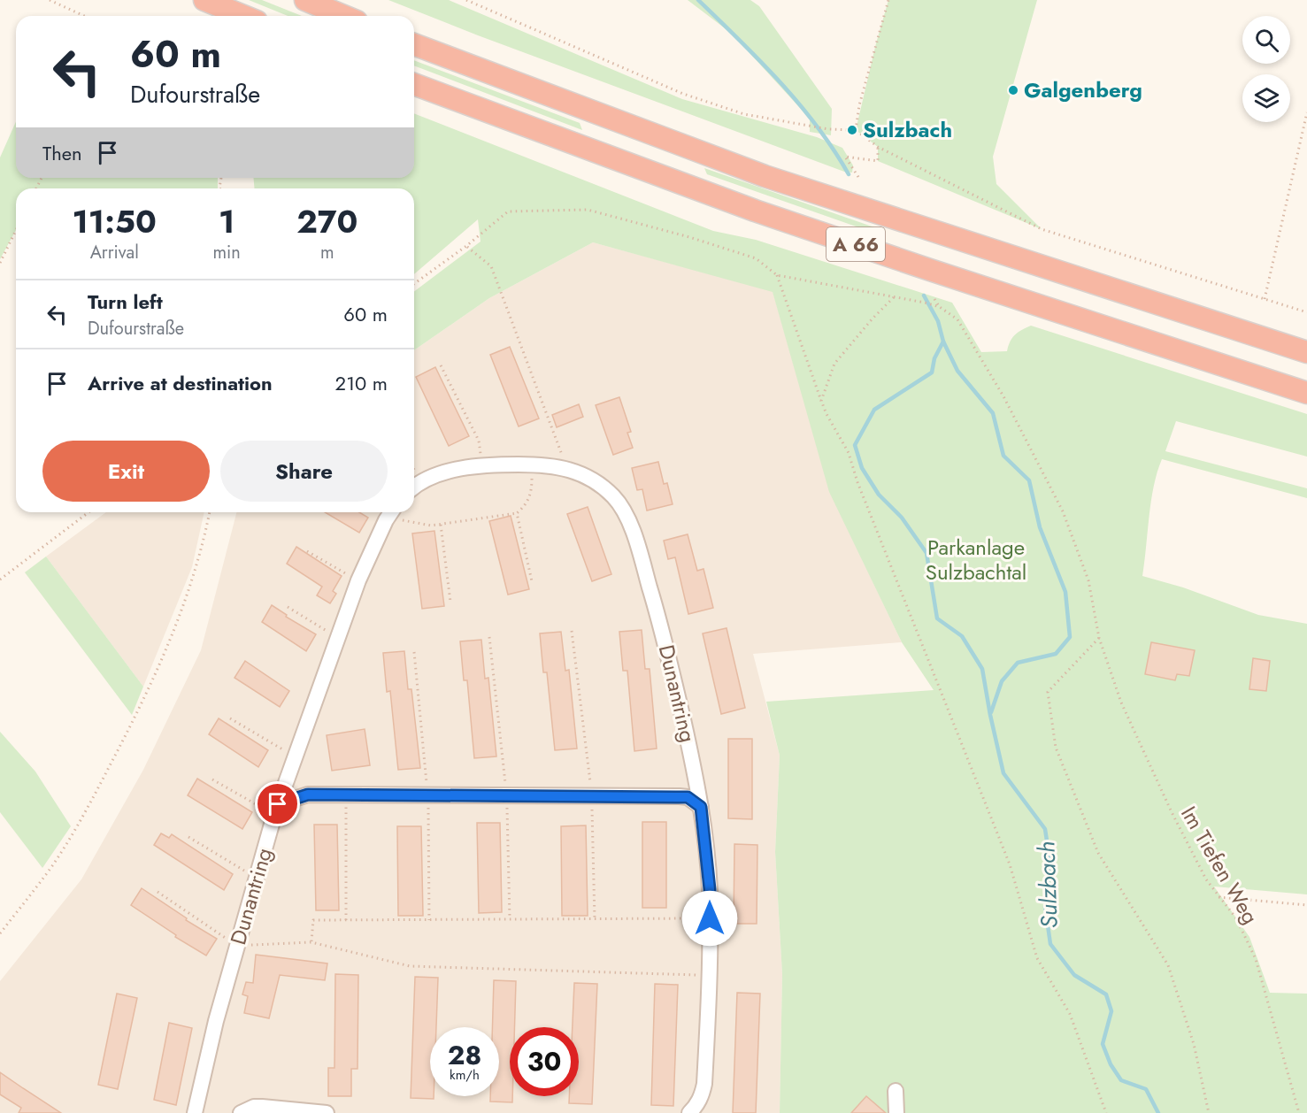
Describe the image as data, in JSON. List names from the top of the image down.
{
  "streets": {
    "highway": ["A 66"],
    "street": ["Dunantring"],
    "path": ["Im Tiefen Weg"]
  },
  "water": ["Sulzbach"],
  "parks": ["Parkanlage Sulzbachtal"],
  "places": ["Galgenberg", "Sulzbach"],
  "page": {
    "turn": ["60 m", "Dufourstraße"],
    "then": "Then",
    "eta": [
      "11:50",
      "Arrival",
      "1",
      "min",
      "270",
      "m"
    ],
    "list": [
      {
        "name": "Turn left",
        "note": "Dufourstraße",
        "value": "60 m"
      },
      {
        "name": "Arrive at destination",
        "value": "210 m"
      }
    ],
    "buttons": ["Exit", "Share"],
    "speed": "28 km/h",
    "limit": "30"
  }
}
